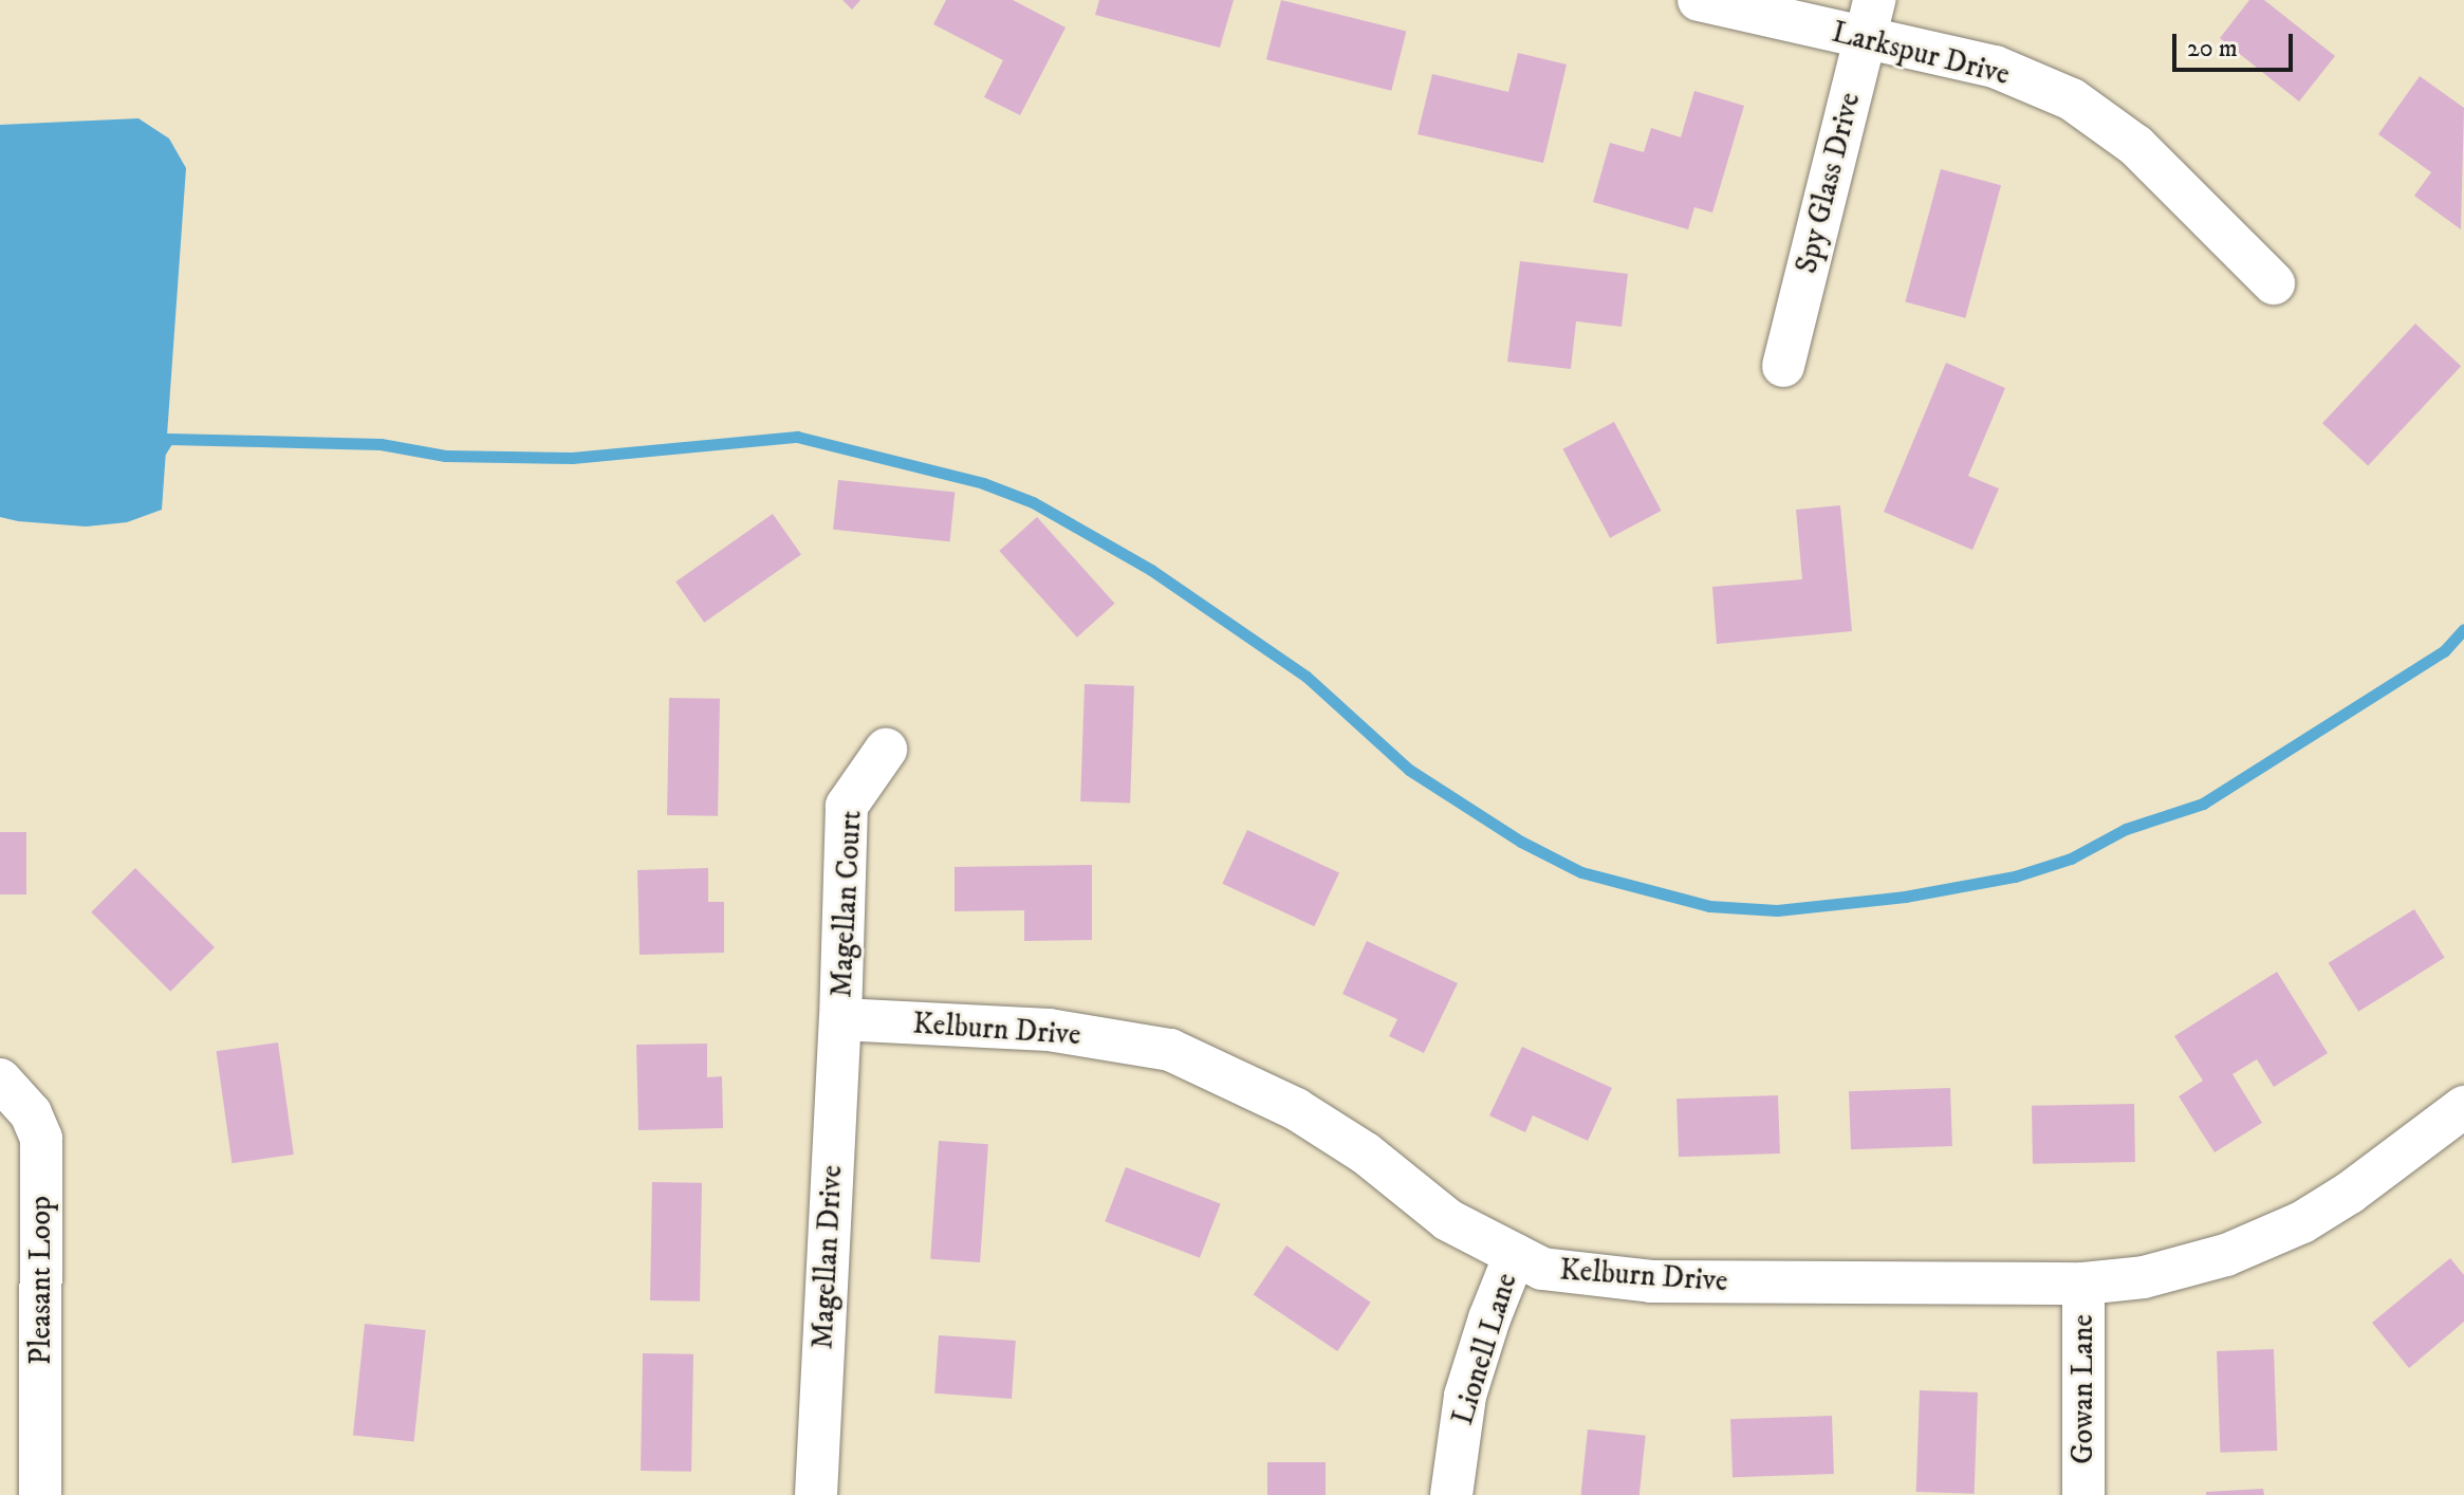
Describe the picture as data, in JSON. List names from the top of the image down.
{
  "streets": {
    "street": [
      "Larkspur Drive",
      "Spy Glass Drive",
      "Magellan Court",
      "Kelburn Drive",
      "Magellan Drive",
      "Pleasant Loop",
      "Lionell Lane",
      "Gowan Lane"
    ]
  },
  "crossings": [
    ["Larkspur Drive", "Spy Glass Drive"],
    ["Magellan Court", "Kelburn Drive"],
    ["Magellan Court", "Magellan Drive"],
    ["Kelburn Drive", "Magellan Drive"],
    ["Kelburn Drive", "Lionell Lane"],
    ["Kelburn Drive", "Gowan Lane"]
  ],
  "scale_bar": "20 m"
}
